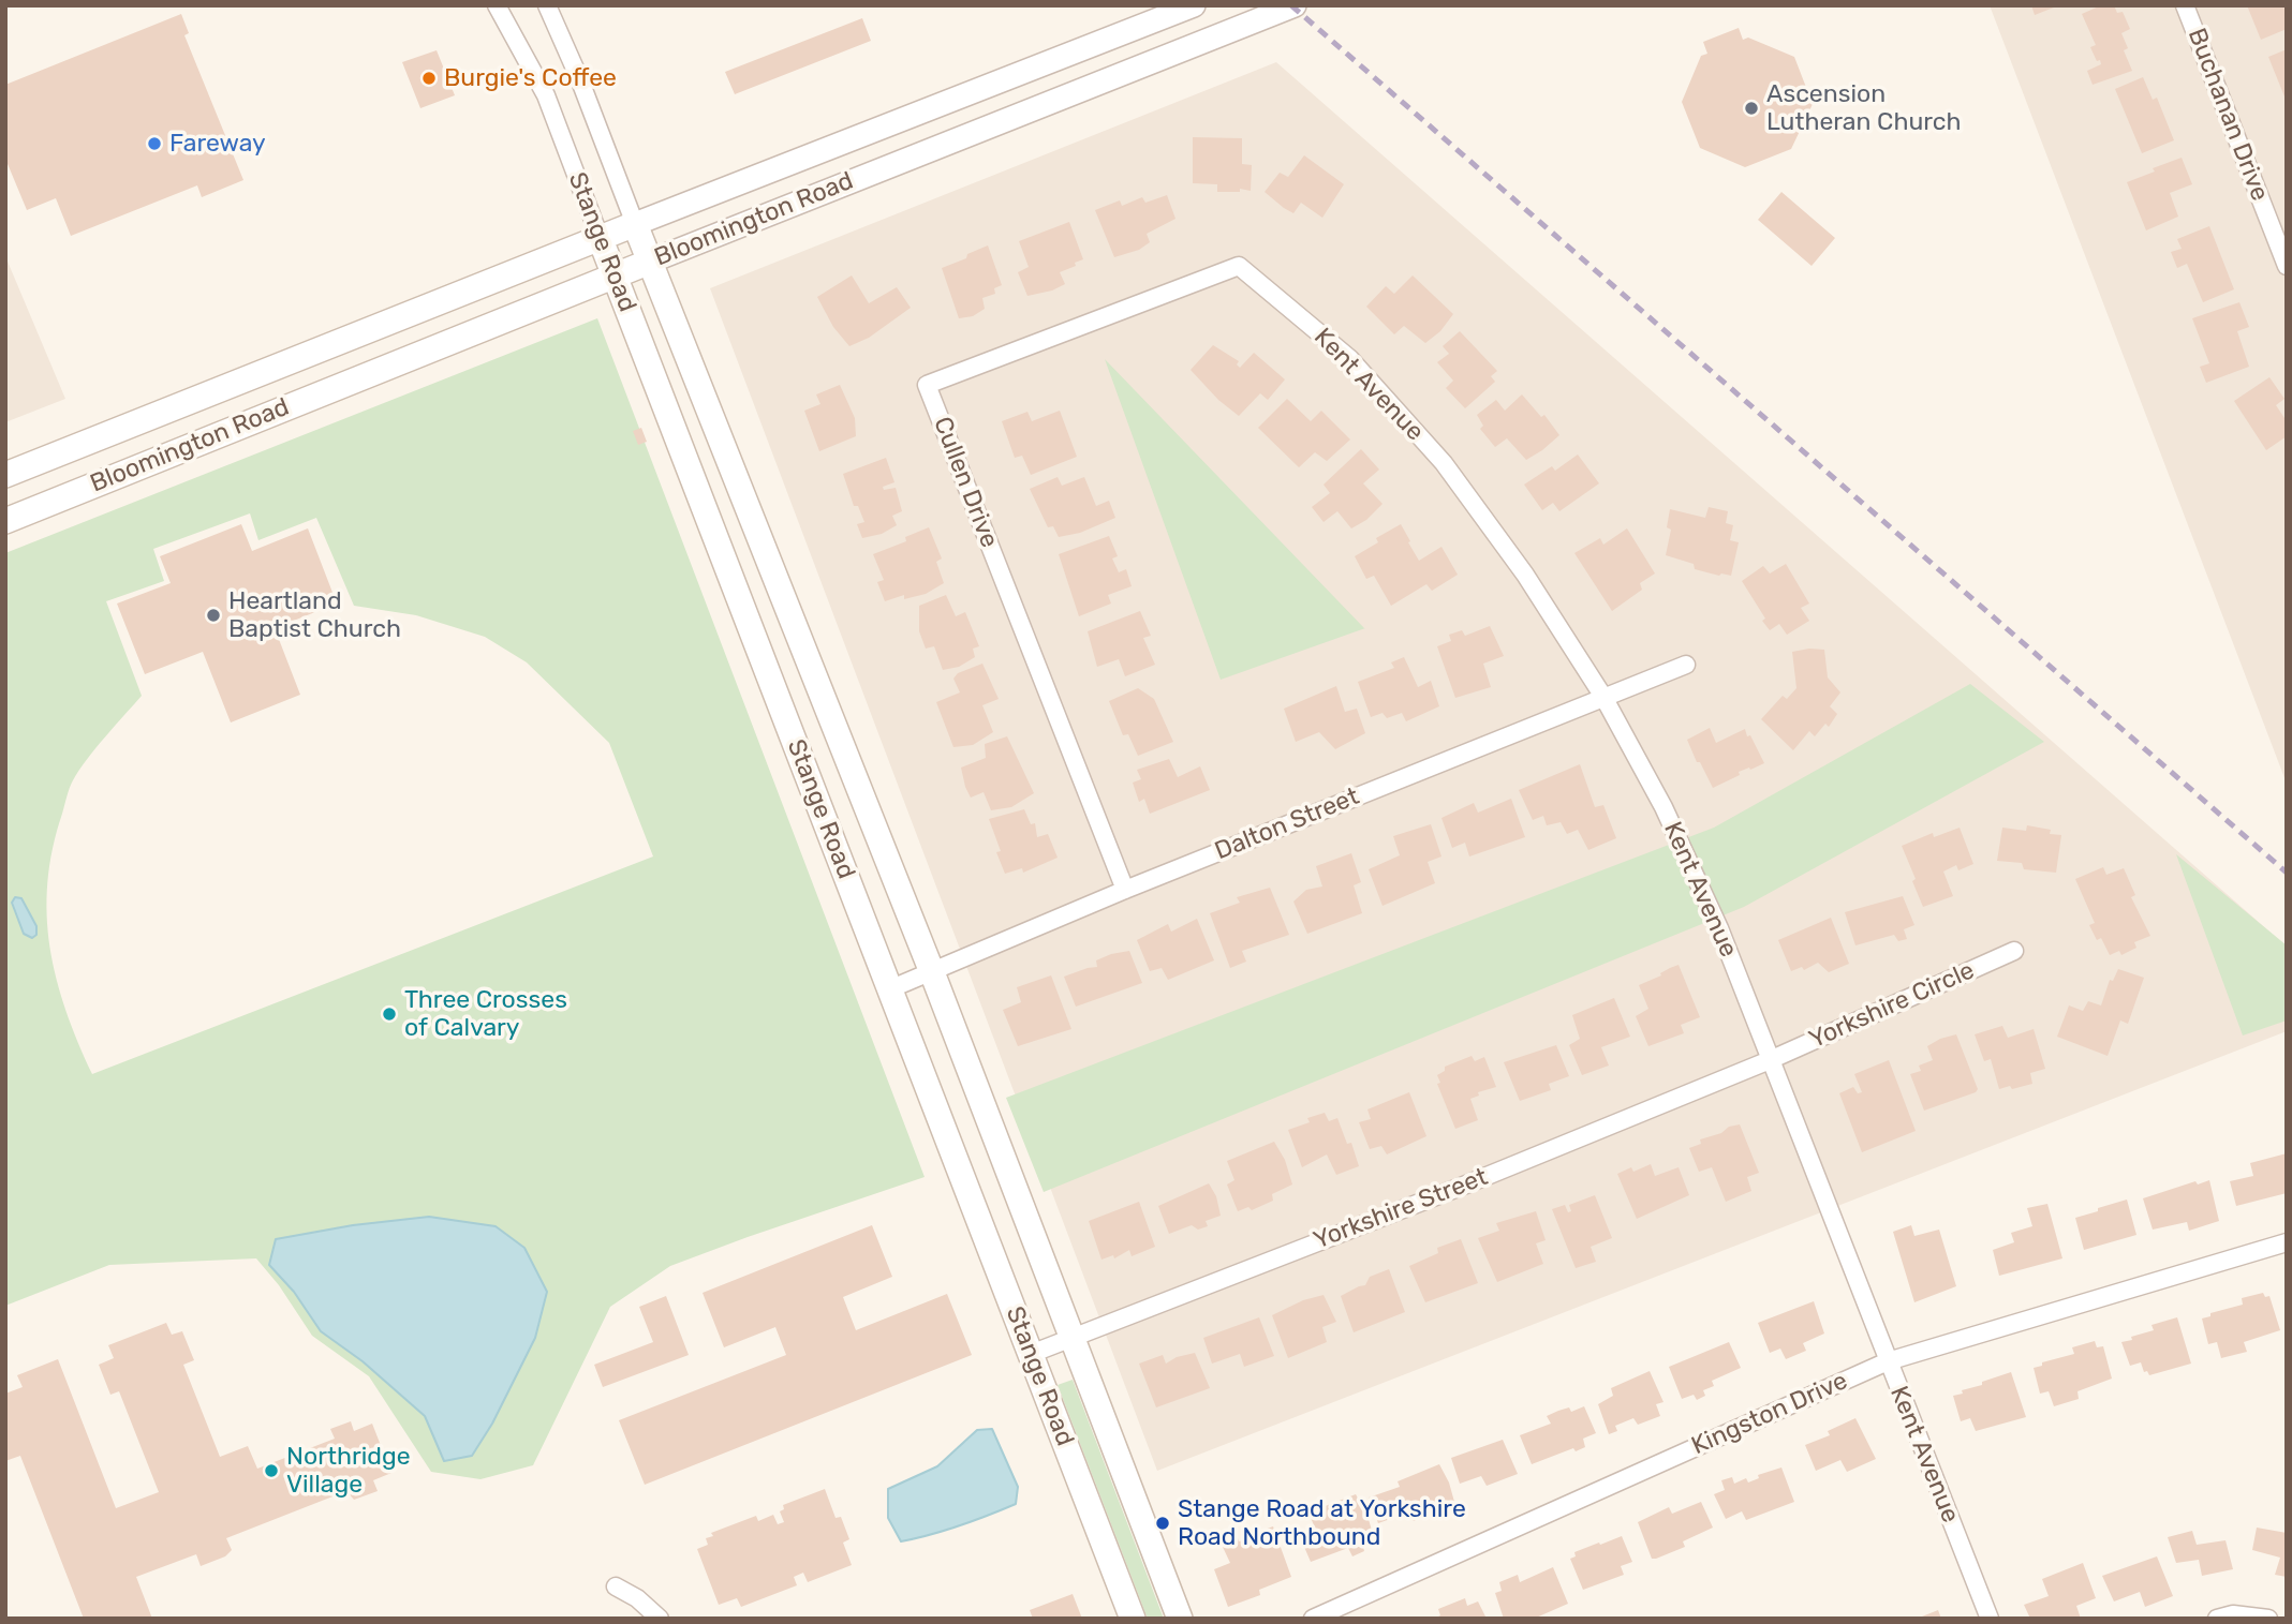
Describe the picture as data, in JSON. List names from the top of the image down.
{
  "streets": {
    "main road": ["Bloomington Road", "Stange Road"],
    "street": [
      "Buchanan Drive",
      "Kent Avenue",
      "Cullen Drive",
      "Dalton Street",
      "Yorkshire Circle",
      "Yorkshire Street",
      "Kingston Drive"
    ]
  },
  "crossings": [
    ["Bloomington Road", "Stange Road"],
    ["Stange Road", "Dalton Street"],
    ["Stange Road", "Yorkshire Street"],
    ["Kent Avenue", "Cullen Drive"],
    ["Kent Avenue", "Dalton Street"],
    ["Kent Avenue", "Yorkshire Circle"],
    ["Kent Avenue", "Yorkshire Street"],
    ["Kent Avenue", "Kingston Drive"],
    ["Cullen Drive", "Dalton Street"],
    ["Yorkshire Circle", "Yorkshire Street"]
  ],
  "places": [
    "Burgie's Coffee",
    "Ascension Lutheran Church",
    "Fareway",
    "Heartland Baptist Church",
    "Three Crosses of Calvary",
    "Northridge Village",
    "Stange Road at Yorkshire Road Northbound"
  ]
}
